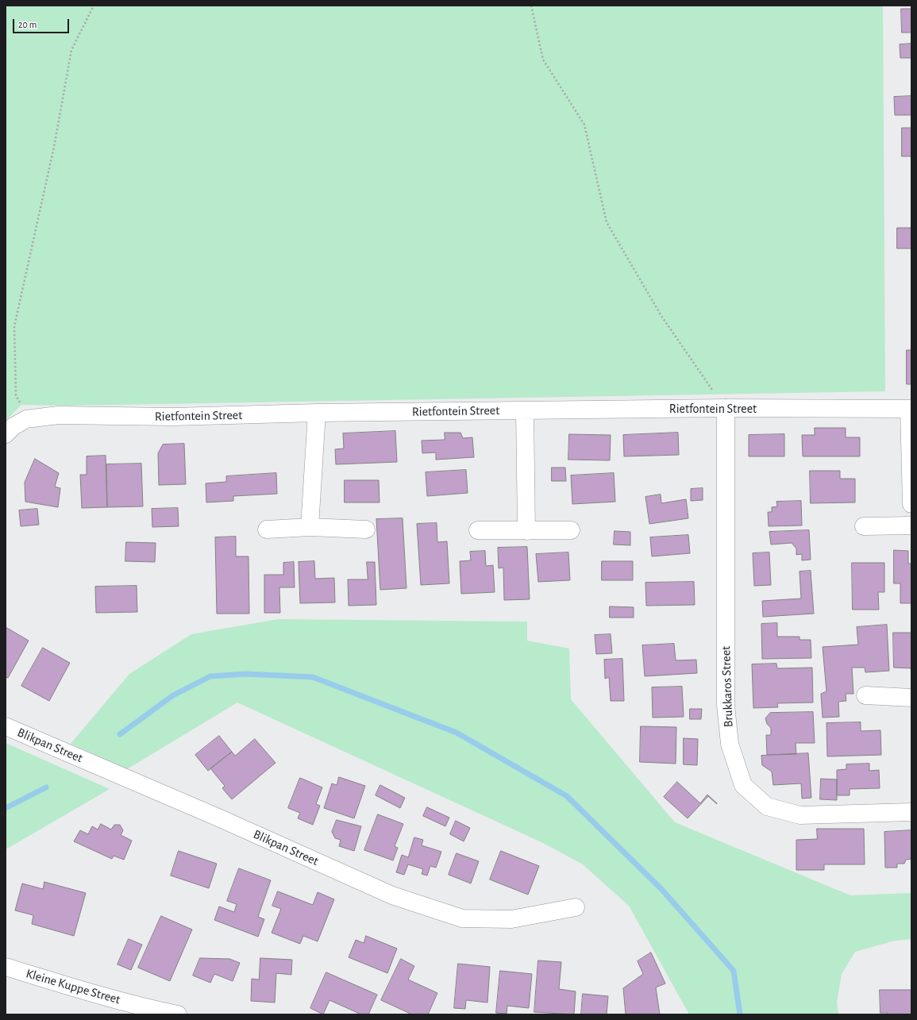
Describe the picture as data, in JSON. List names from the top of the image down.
{
  "streets": {
    "street": [
      "Rietfontein Street",
      "Brukkaros Street",
      "Blikpan Street",
      "Kleine Kuppe Street"
    ]
  },
  "crossings": [
    ["Rietfontein Street", "Brukkaros Street"]
  ],
  "scale_bar": "20 m"
}
